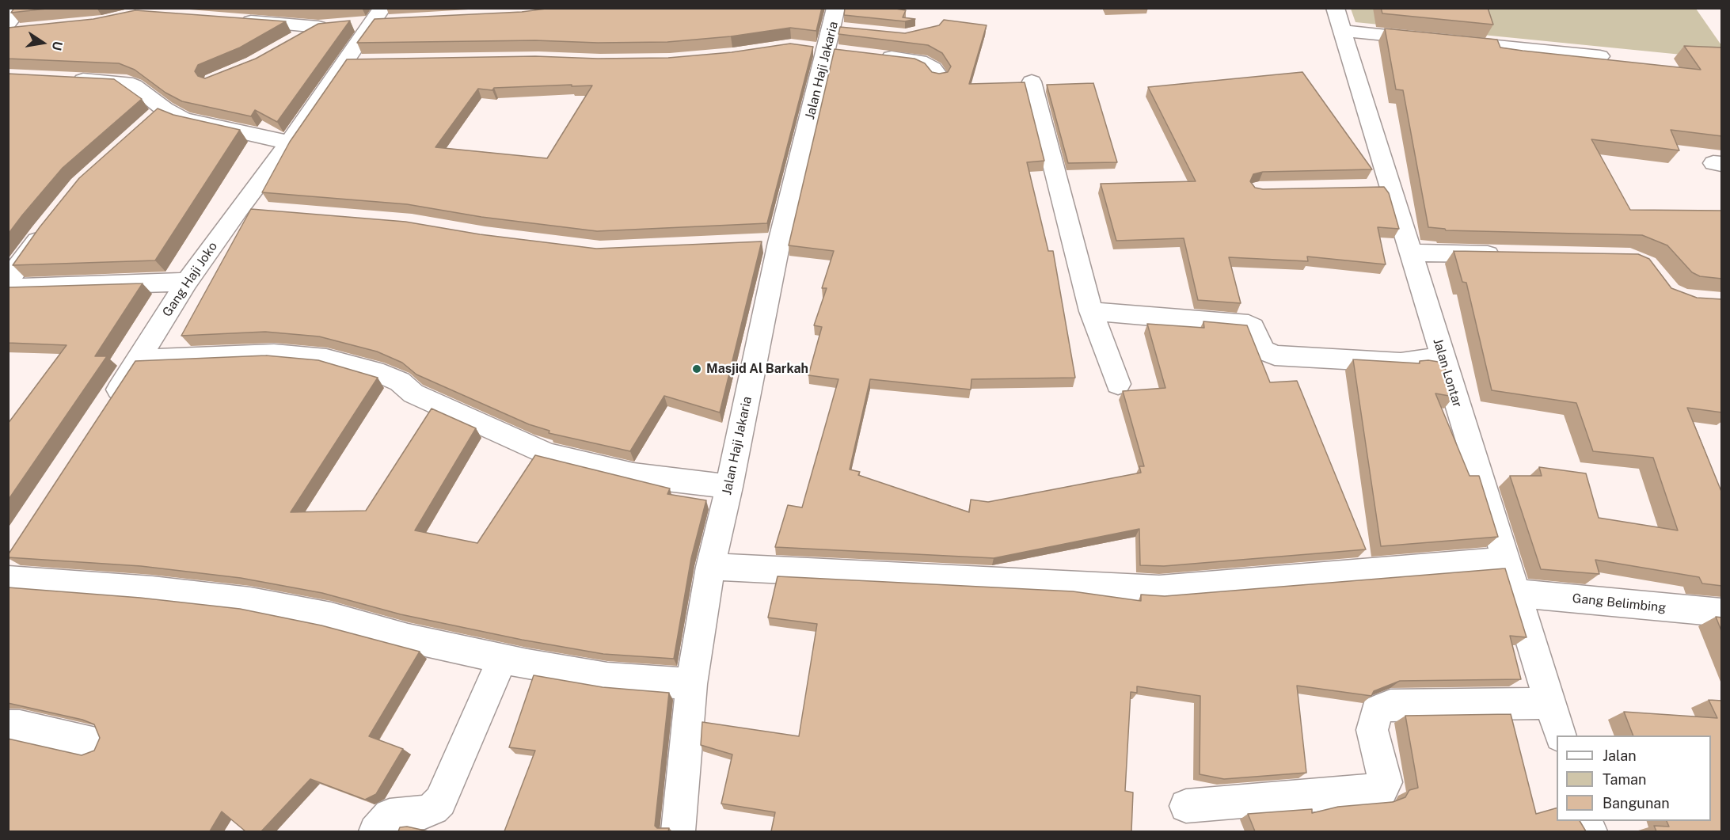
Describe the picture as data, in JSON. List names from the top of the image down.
{
  "streets": {
    "street": [
      "Jalan Haji Jakaria",
      "Gang Haji Joko",
      "Jalan Lontar",
      "Gang Belimbing"
    ]
  },
  "crossings": [
    ["Jalan Lontar", "Gang Belimbing"]
  ],
  "places": ["Masjid Al Barkah"],
  "legend": ["Jalan", "Taman", "Bangunan"],
  "north": "right"
}
